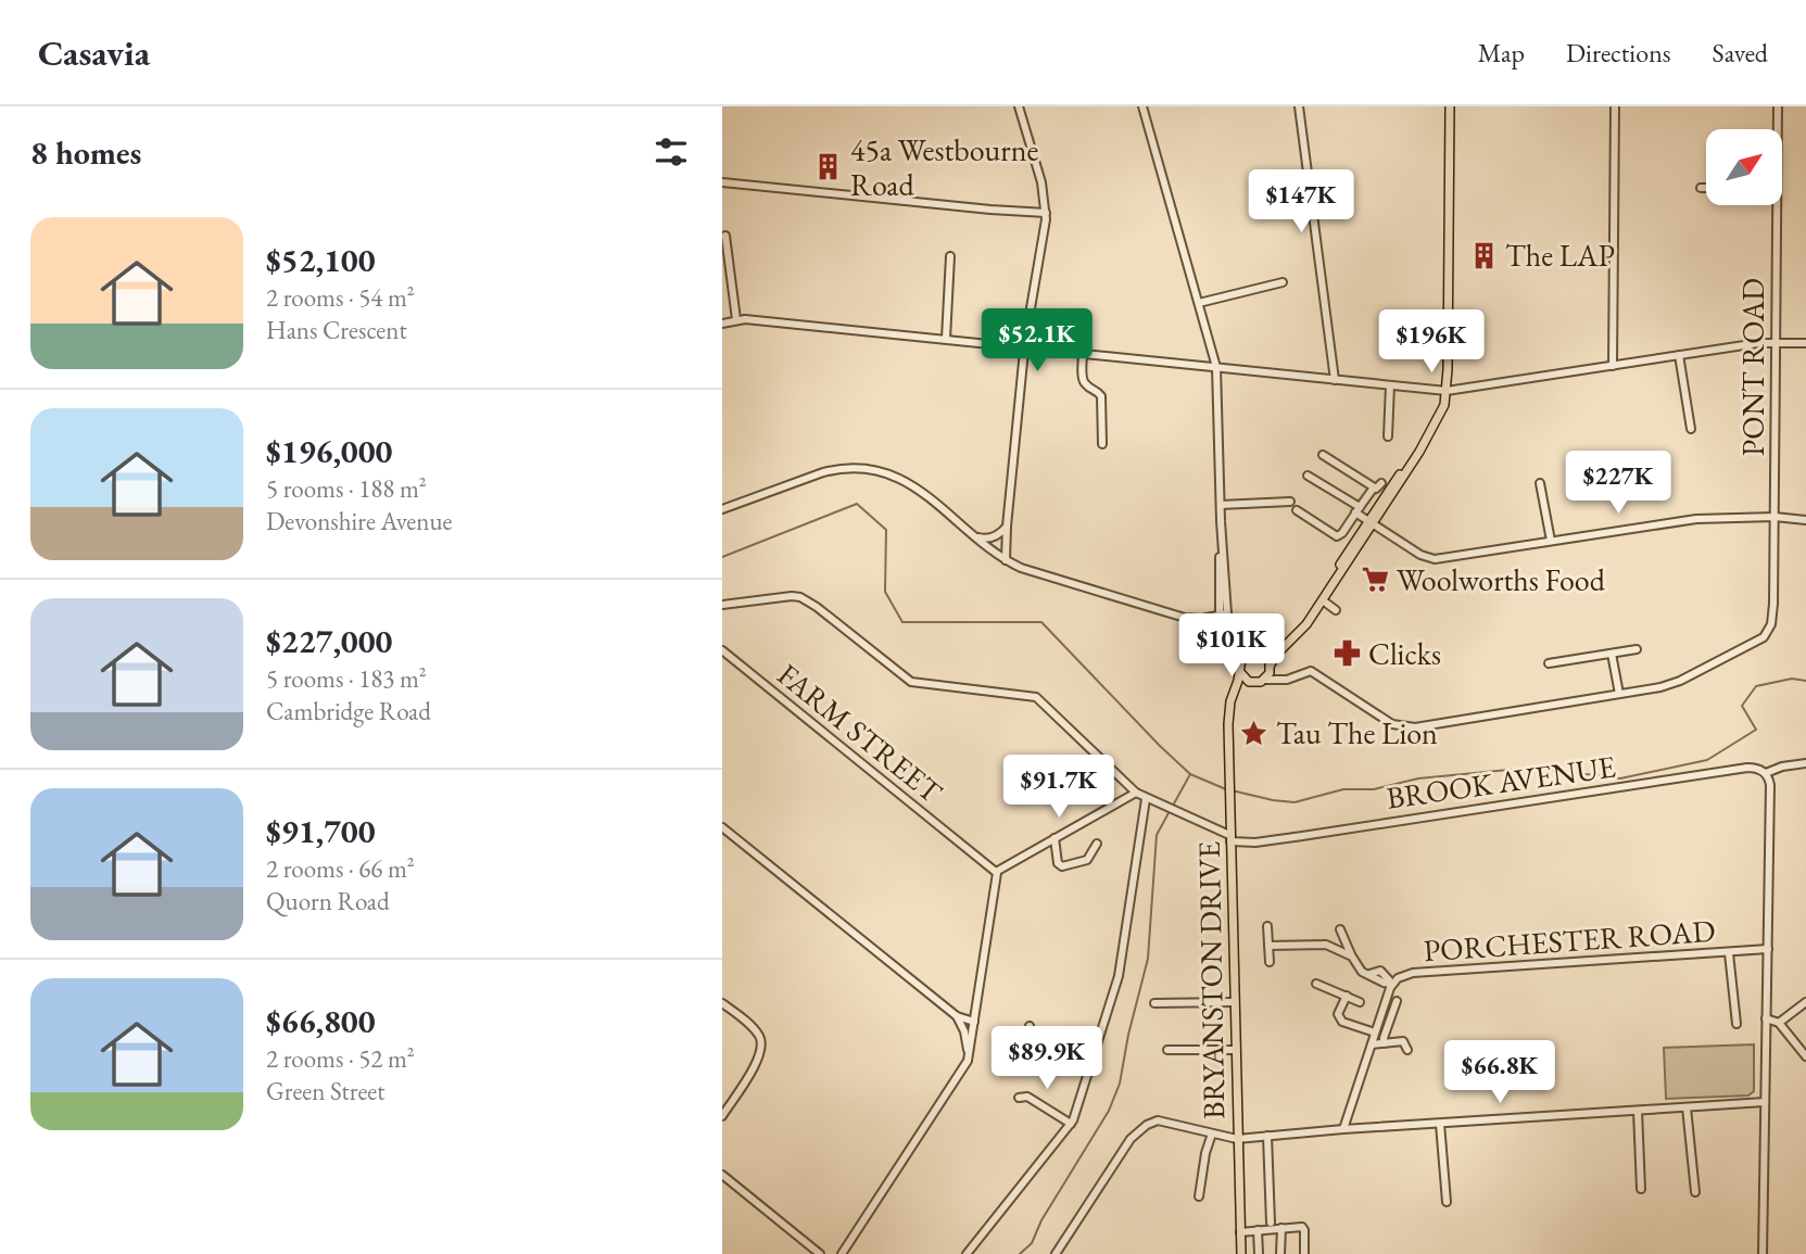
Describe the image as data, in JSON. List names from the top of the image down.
{
  "streets": {
    "main road": ["BRYANSTON DRIVE"],
    "street": [
      "PONT ROAD",
      "FARM STREET",
      "BROOK AVENUE",
      "PORCHESTER ROAD"
    ]
  },
  "crossings": [
    ["BROOK AVENUE", "BRYANSTON DRIVE"]
  ],
  "places": {
    "building": ["45a Westbourne Road", "The LAP"],
    "supermarket": ["Woolworths Food"],
    "pharmacy": ["Clicks"],
    "place": ["Tau The Lion"]
  },
  "north": "top right",
  "page": {
    "header": "Casavia",
    "nav": ["Map", "Directions", "Saved"],
    "heading": "8 homes",
    "price": [
      "$147K",
      "$52.1K",
      "$196K",
      "$227K",
      "$101K",
      "$91.7K",
      "$89.9K",
      "$66.8K"
    ],
    "list": [
      {
        "name": "$52,100",
        "note": "2 rooms · 54 m² · Hans Crescent"
      },
      {
        "name": "$196,000",
        "note": "5 rooms · 188 m² · Devonshire Avenue"
      },
      {
        "name": "$227,000",
        "note": "5 rooms · 183 m² · Cambridge Road"
      },
      {
        "name": "$91,700",
        "note": "2 rooms · 66 m² · Quorn Road"
      },
      {
        "name": "$66,800",
        "note": "2 rooms · 52 m² · Green Street"
      }
    ]
  }
}
